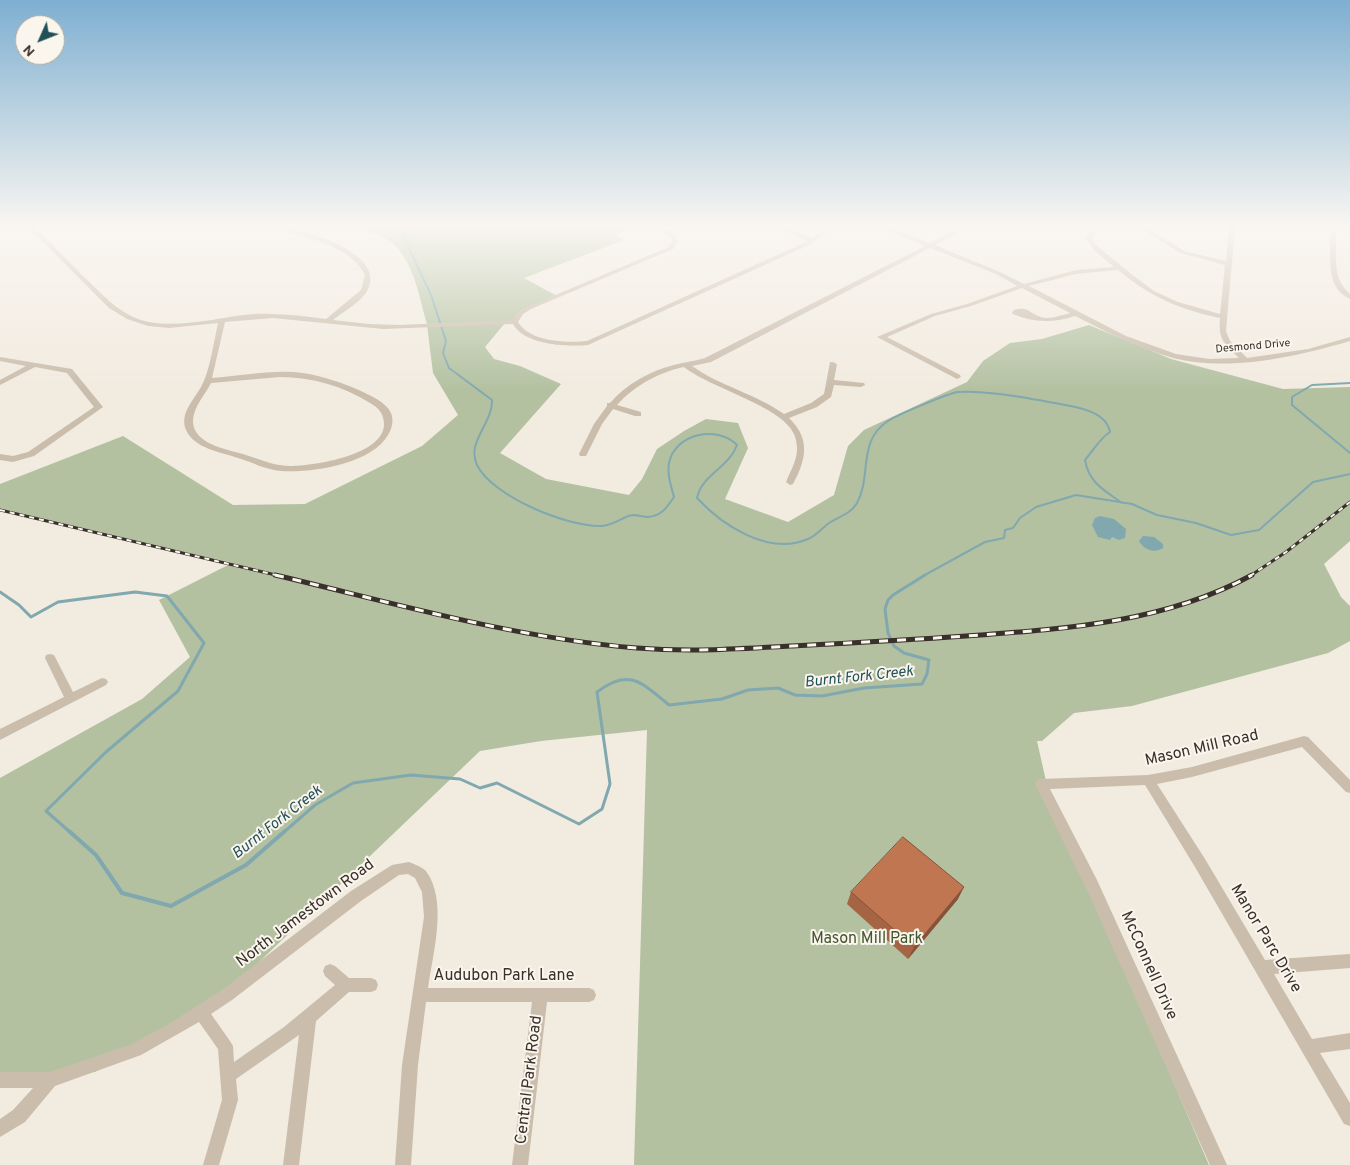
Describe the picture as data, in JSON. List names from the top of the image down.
{
  "streets": {
    "street": [
      "Desmond Drive",
      "Mason Mill Road",
      "North Jamestown Road",
      "Manor Parc Drive",
      "McConnell Drive",
      "Audubon Park Lane",
      "Central Park Road"
    ]
  },
  "crossings": [
    ["Mason Mill Road", "Manor Parc Drive"],
    ["Mason Mill Road", "McConnell Drive"],
    ["North Jamestown Road", "Audubon Park Lane"],
    ["Audubon Park Lane", "Central Park Road"]
  ],
  "water": ["Burnt Fork Creek"],
  "parks": ["Mason Mill Park"],
  "north": "bottom left"
}
